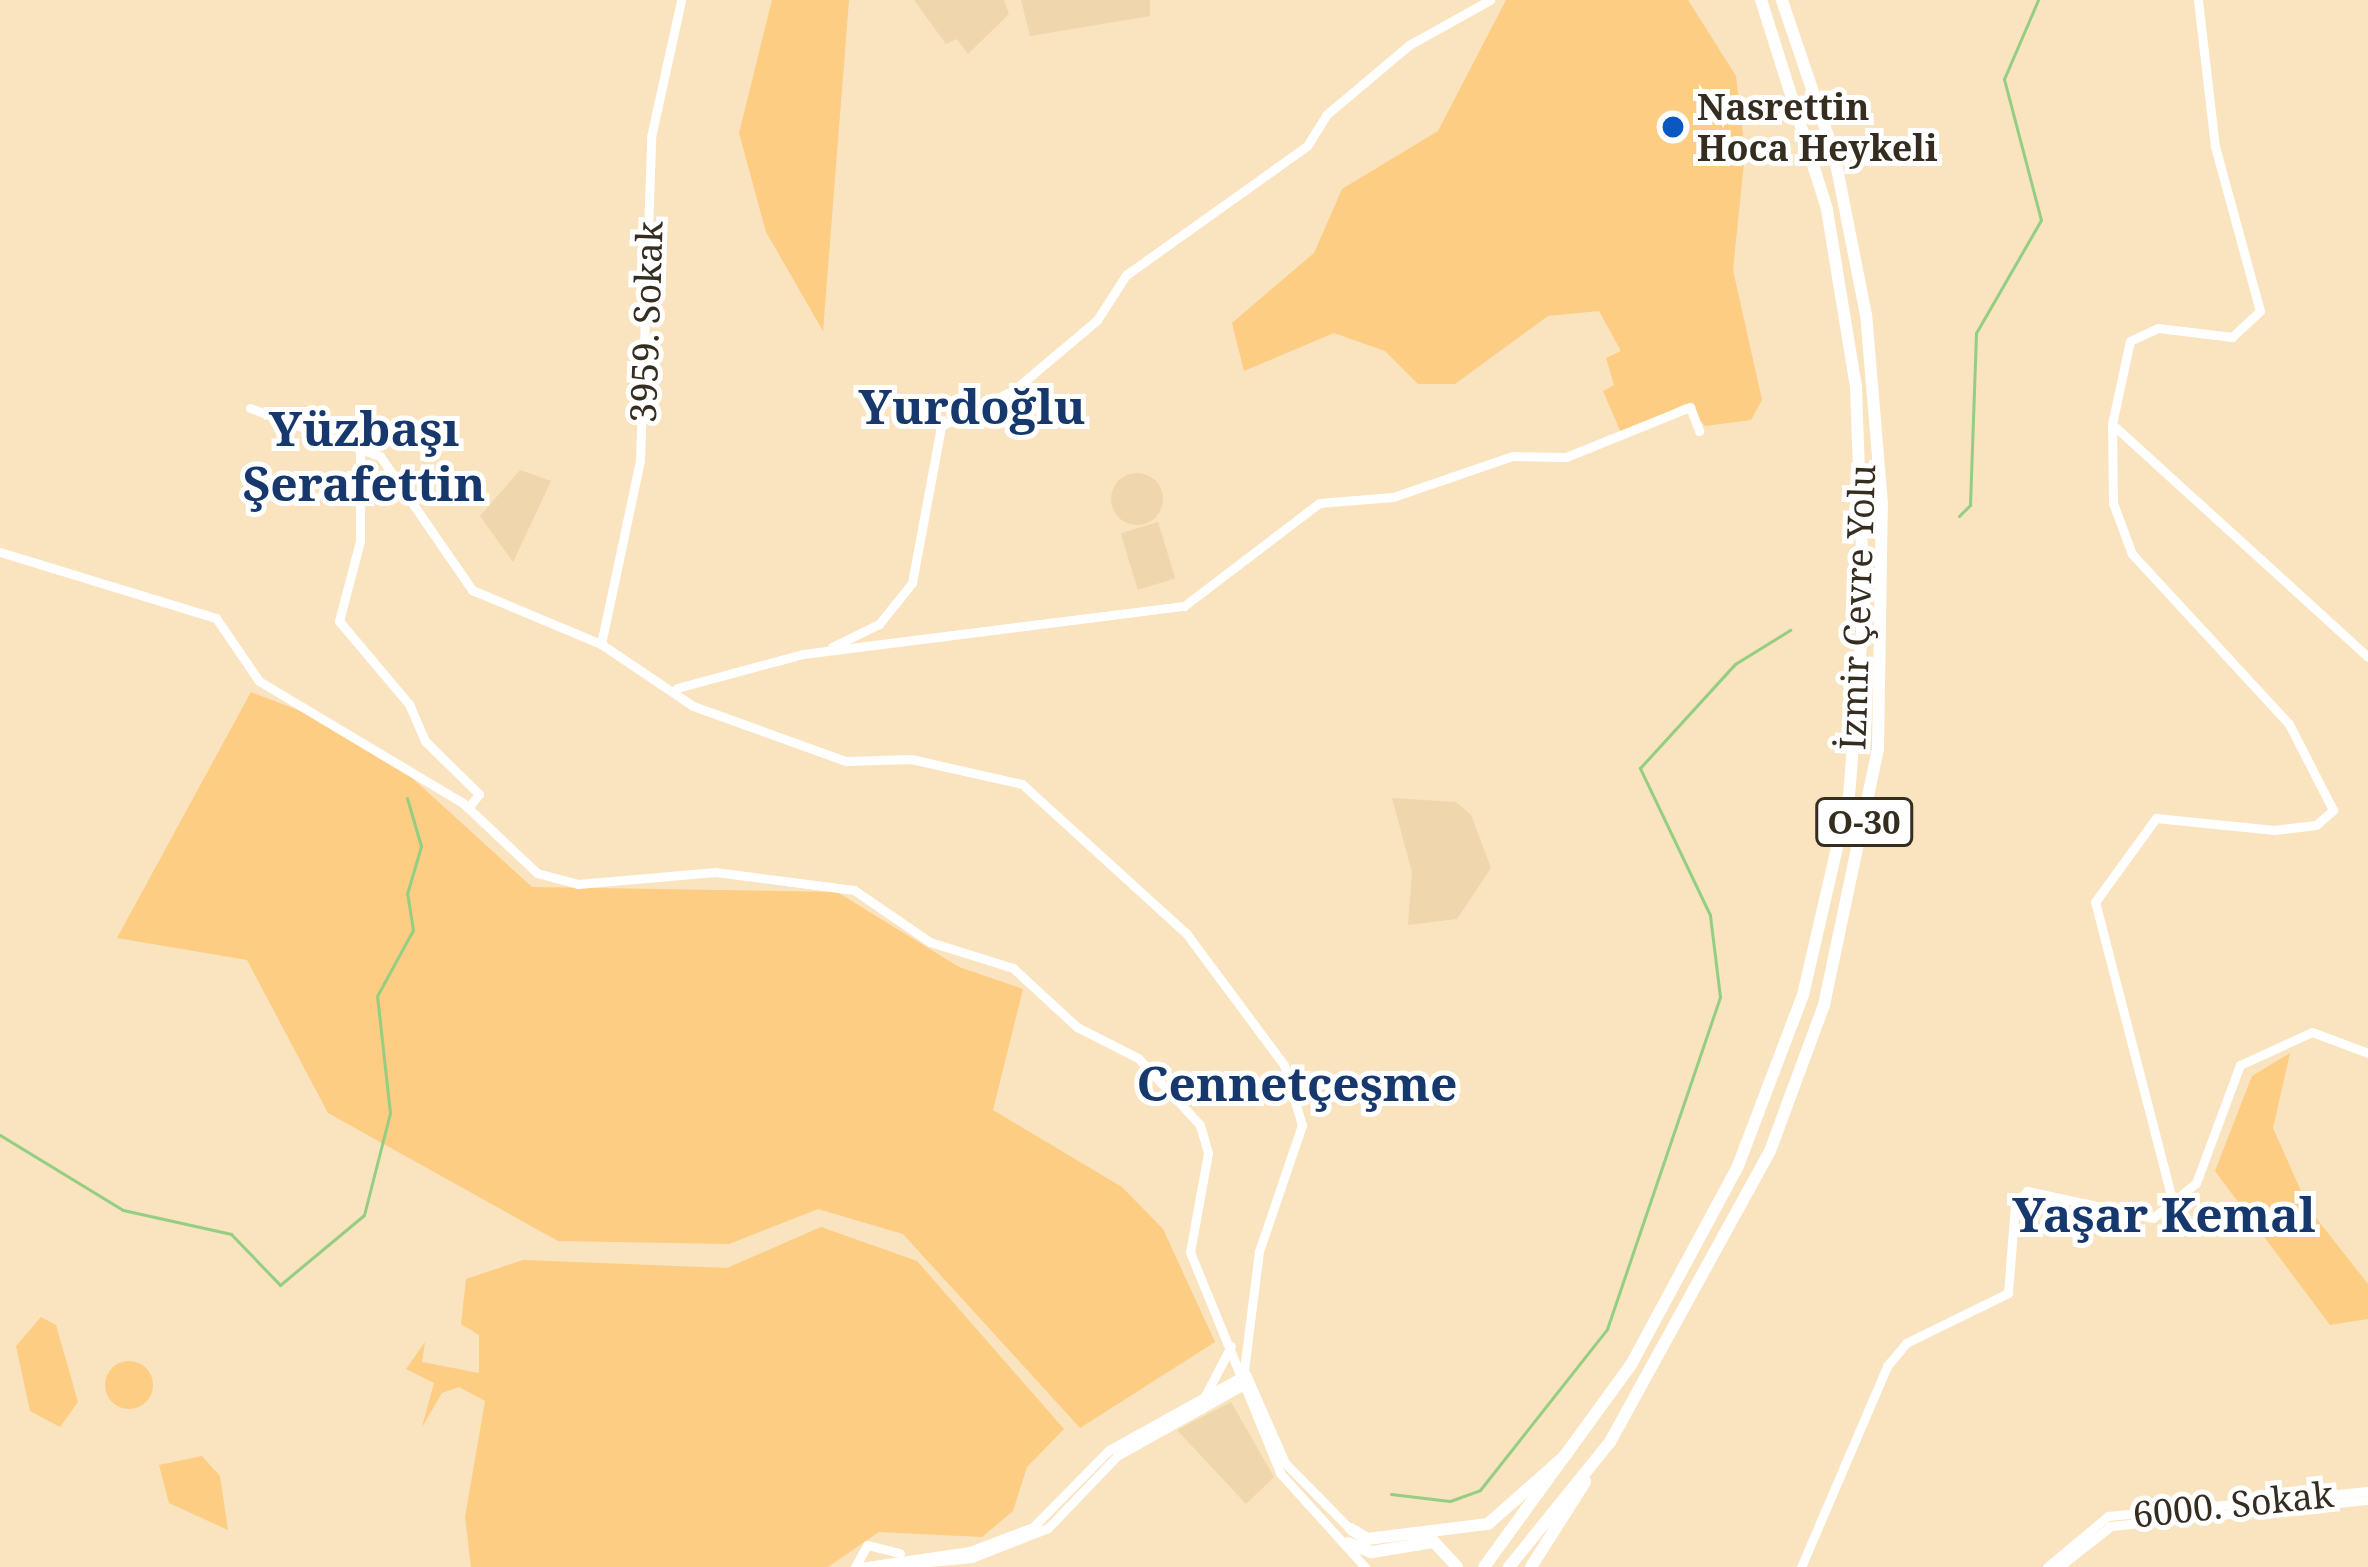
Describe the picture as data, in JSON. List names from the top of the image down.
{
  "streets": {
    "highway": ["İzmir Çevre Yolu", "O-30"],
    "street": ["3959. Sokak", "6000. Sokak"]
  },
  "districts": [
    "Yurdoğlu",
    "Yüzbaşı Şerafettin",
    "Cennetçeşme",
    "Yaşar Kemal"
  ],
  "places": ["Nasrettin Hoca Heykeli"]
}
